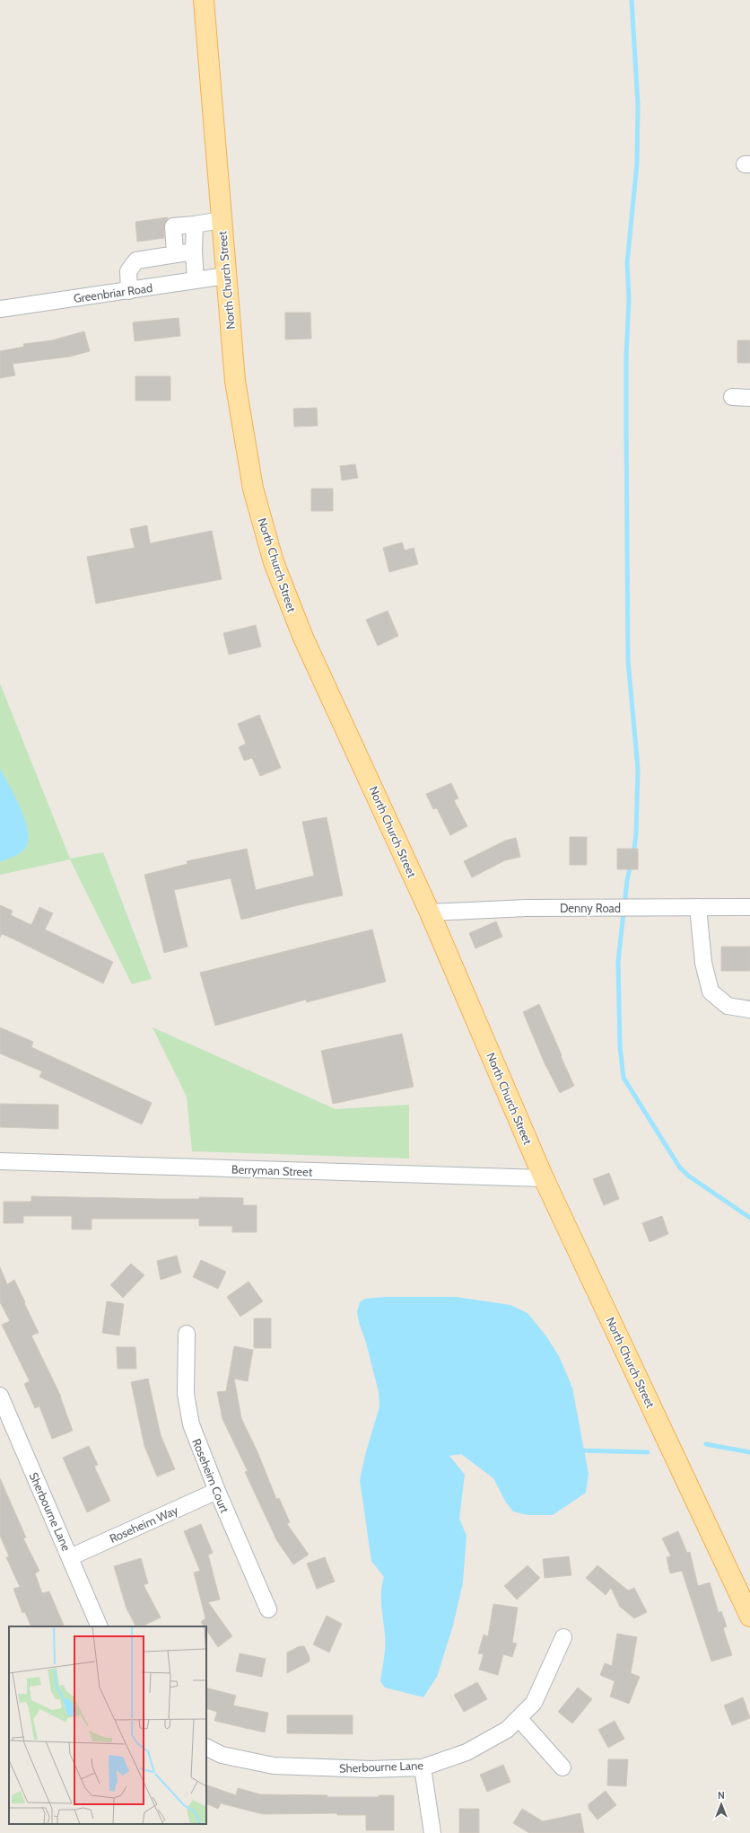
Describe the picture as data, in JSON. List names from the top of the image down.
{
  "streets": {
    "main road": ["North Church Street"],
    "street": [
      "Greenbriar Road",
      "Denny Road",
      "Berryman Street",
      "Roseheim Court",
      "Sherbourne Lane",
      "Roseheim Way"
    ]
  },
  "crossings": [
    ["North Church Street", "Greenbriar Road"],
    ["North Church Street", "Denny Road"],
    ["North Church Street", "Berryman Street"],
    ["Roseheim Court", "Roseheim Way"],
    ["Sherbourne Lane", "Roseheim Way"]
  ],
  "north": "top"
}
